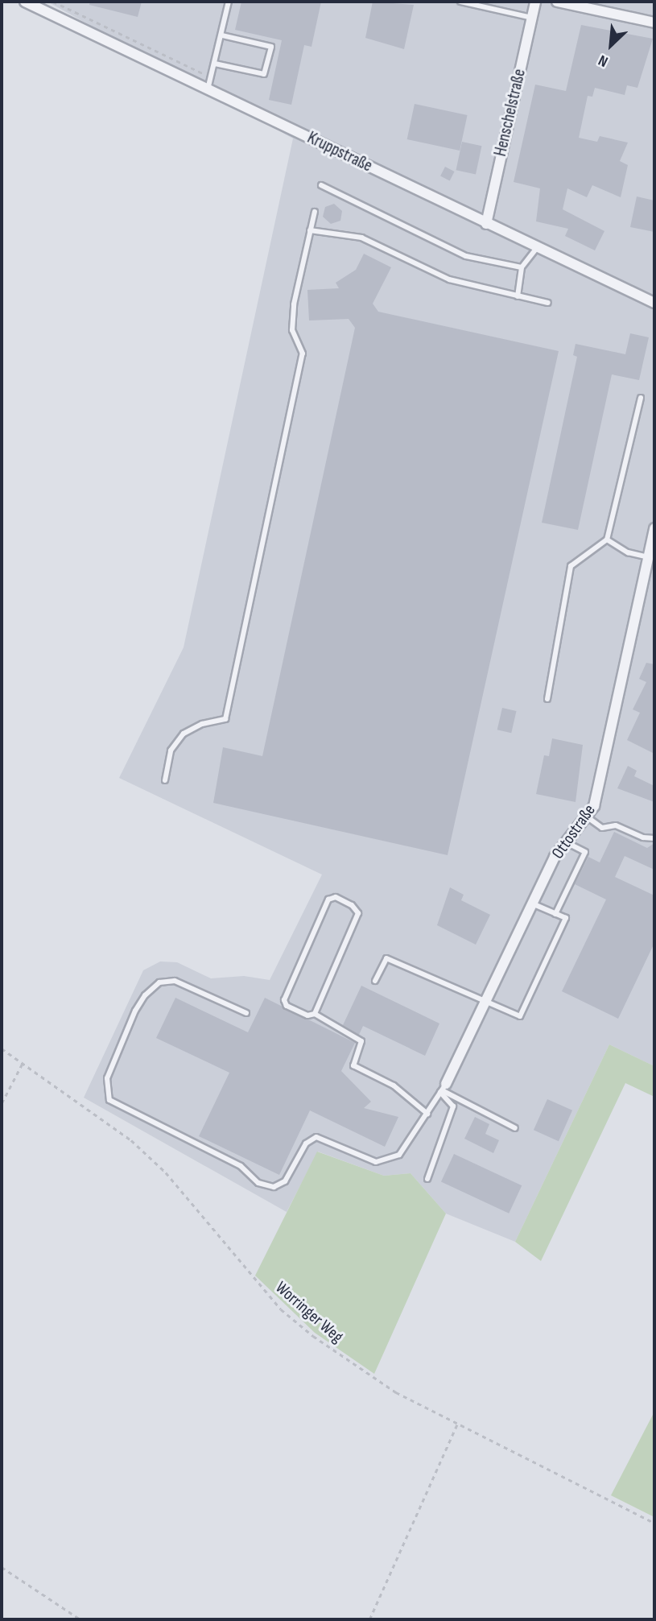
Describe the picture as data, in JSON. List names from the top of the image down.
{
  "streets": {
    "street": ["Henschelstraße", "Kruppstraße", "Ottostraße"],
    "path": ["Worringer Weg"]
  },
  "crossings": [
    ["Henschelstraße", "Kruppstraße"]
  ],
  "north": "bottom left"
}
